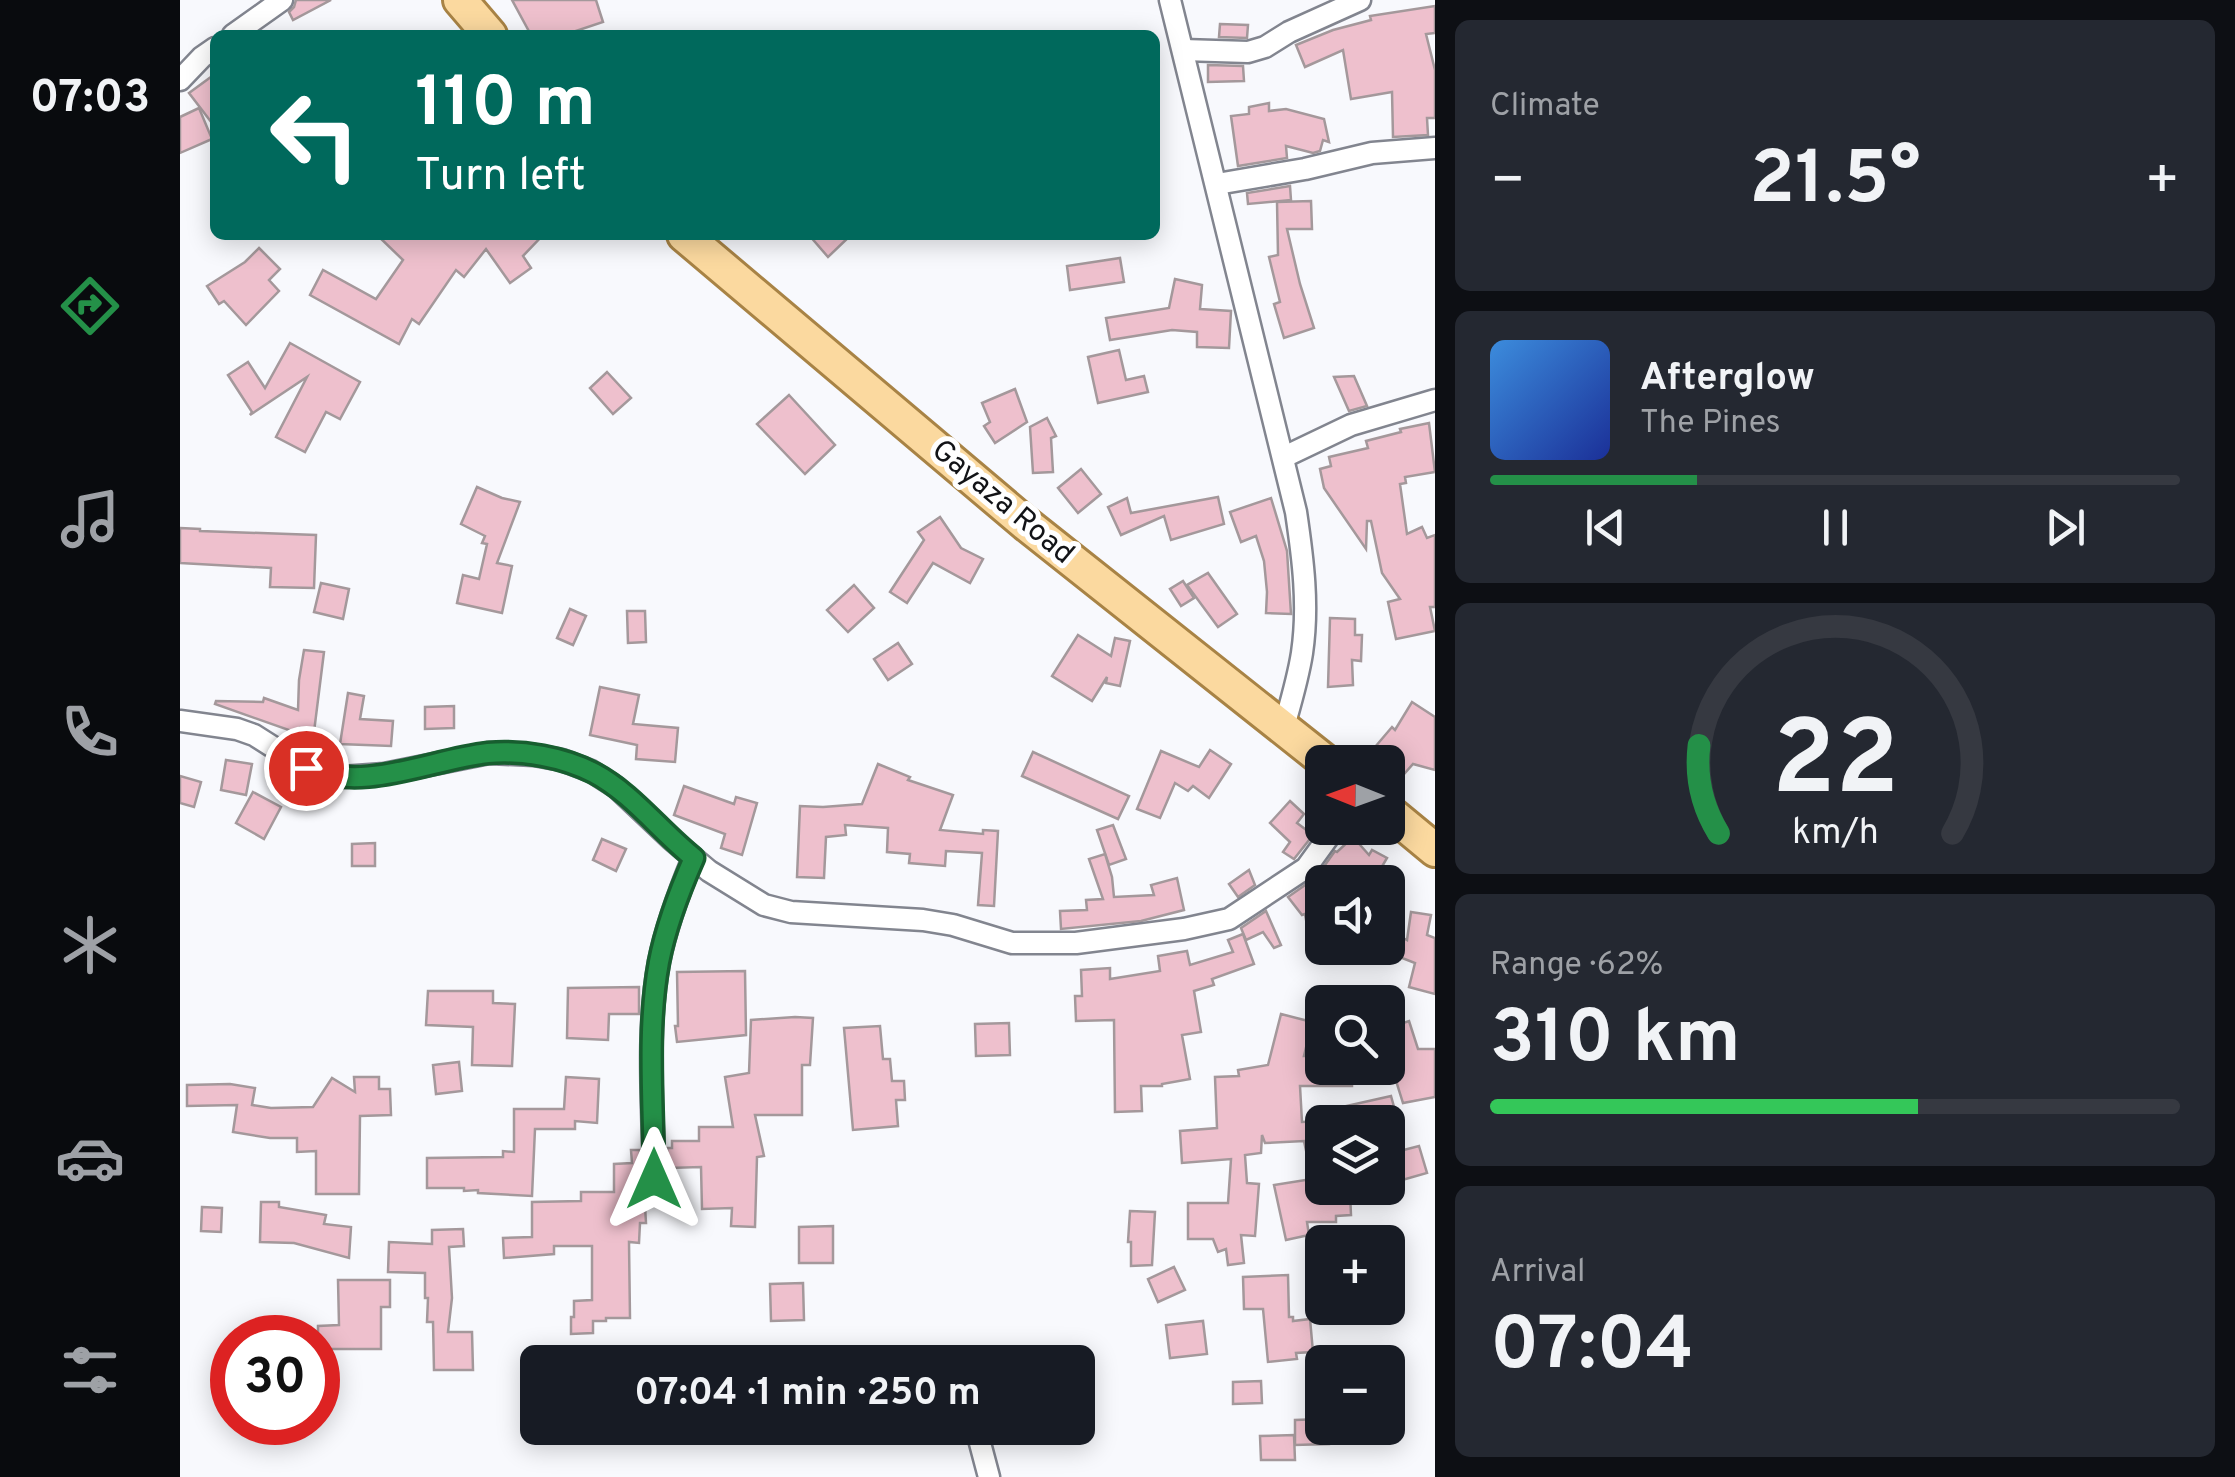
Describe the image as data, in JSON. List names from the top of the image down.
{
  "streets": {
    "main road": ["Gayaza Road"]
  },
  "north": "left",
  "page": {
    "tabs": "07:03",
    "tile": [
      "Climate",
      ["Range · 62%", "310 km"],
      ["Arrival", "07:04"]
    ],
    "turn": ["110 m", "Turn left"],
    "heat": ["−", "21.5°", "+"],
    "song": ["Afterglow", "The Pines"],
    "map_buttons": ["+", "−"],
    "limit": "30",
    "trip": "07:04 · 1 min · 250 m",
    "gauge": ["22", "km/h"]
  }
}
